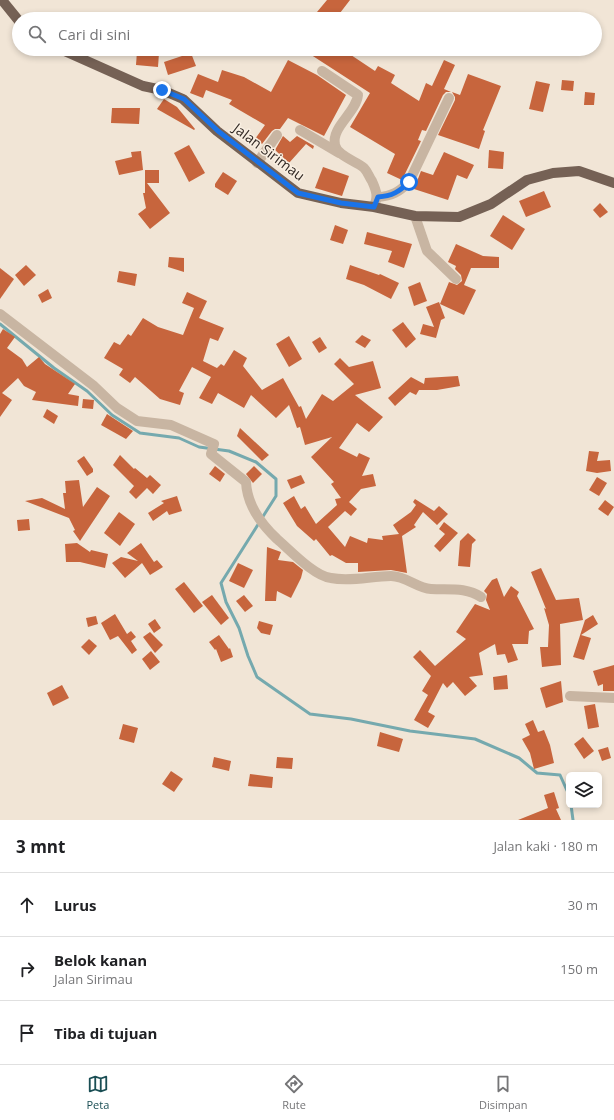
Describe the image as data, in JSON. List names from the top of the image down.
{
  "streets": {
    "main road": ["Jalan Sirimau"]
  },
  "page": {
    "search": "Cari di sini",
    "heading": ["3 mnt", "Jalan kaki · 180 m"],
    "list": [
      ["Lurus", "30 m"],
      ["Belok kanan", "Jalan Sirimau", "150 m"],
      "Tiba di tujuan"
    ],
    "nav": ["Peta", "Rute", "Disimpan"]
  }
}
